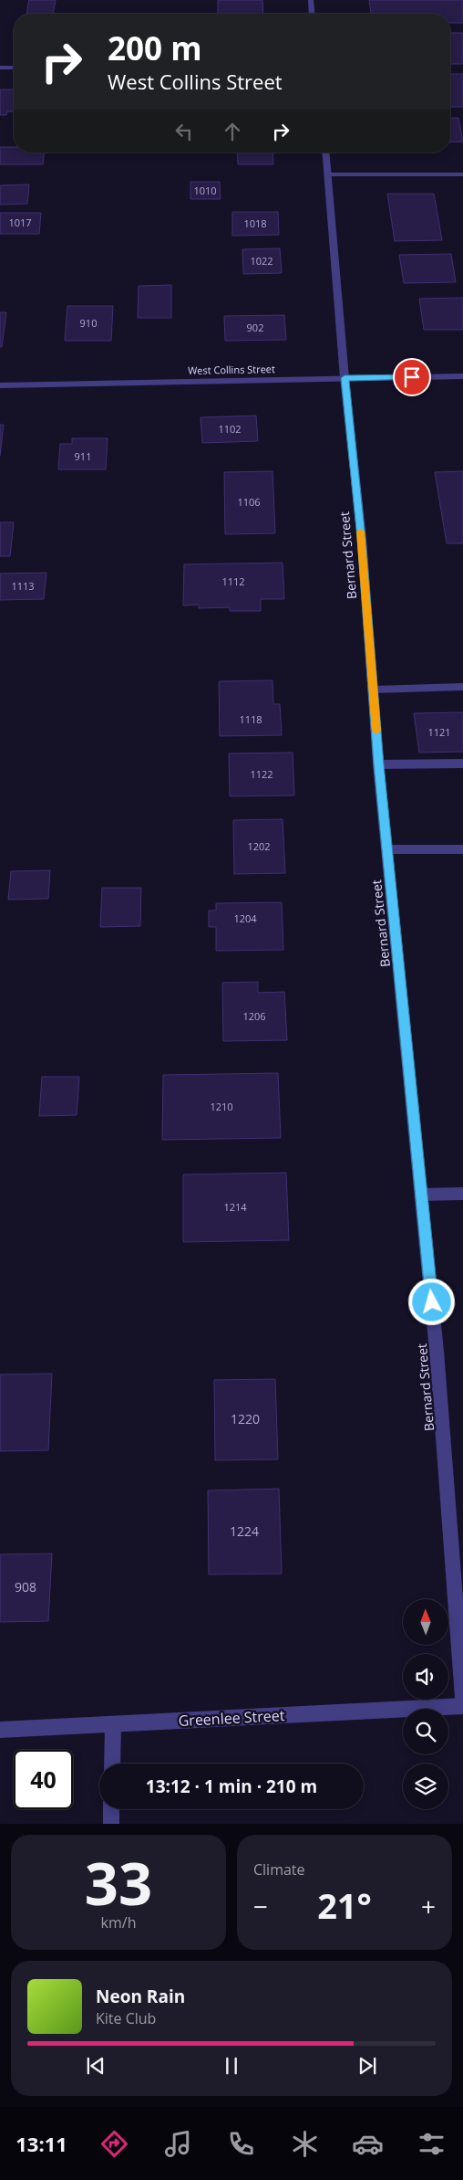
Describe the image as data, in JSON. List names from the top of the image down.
{
  "streets": {
    "street": ["West Collins Street", "Bernard Street", "Greenlee Street"]
  },
  "crossings": [
    ["West Collins Street", "Bernard Street"]
  ],
  "house_numbers": [
    "1010",
    "1017",
    "1018",
    "1022",
    "910",
    "902",
    "1102",
    "911",
    "1106",
    "1112",
    "1113",
    "1118",
    "1121",
    "1122",
    "1202",
    "1204",
    "1206",
    "1210",
    "1214",
    "1220",
    "1224",
    "908"
  ],
  "north": "top",
  "page": {
    "turn": ["200 m", "West Collins Street"],
    "limit": "40",
    "trip": "13:12 · 1 min · 210 m",
    "tile": [
      ["33", "km/h"],
      "Climate"
    ],
    "heat": ["−", "21°", "+"],
    "song": ["Neon Rain", "Kite Club"],
    "tabs": "13:11"
  }
}
